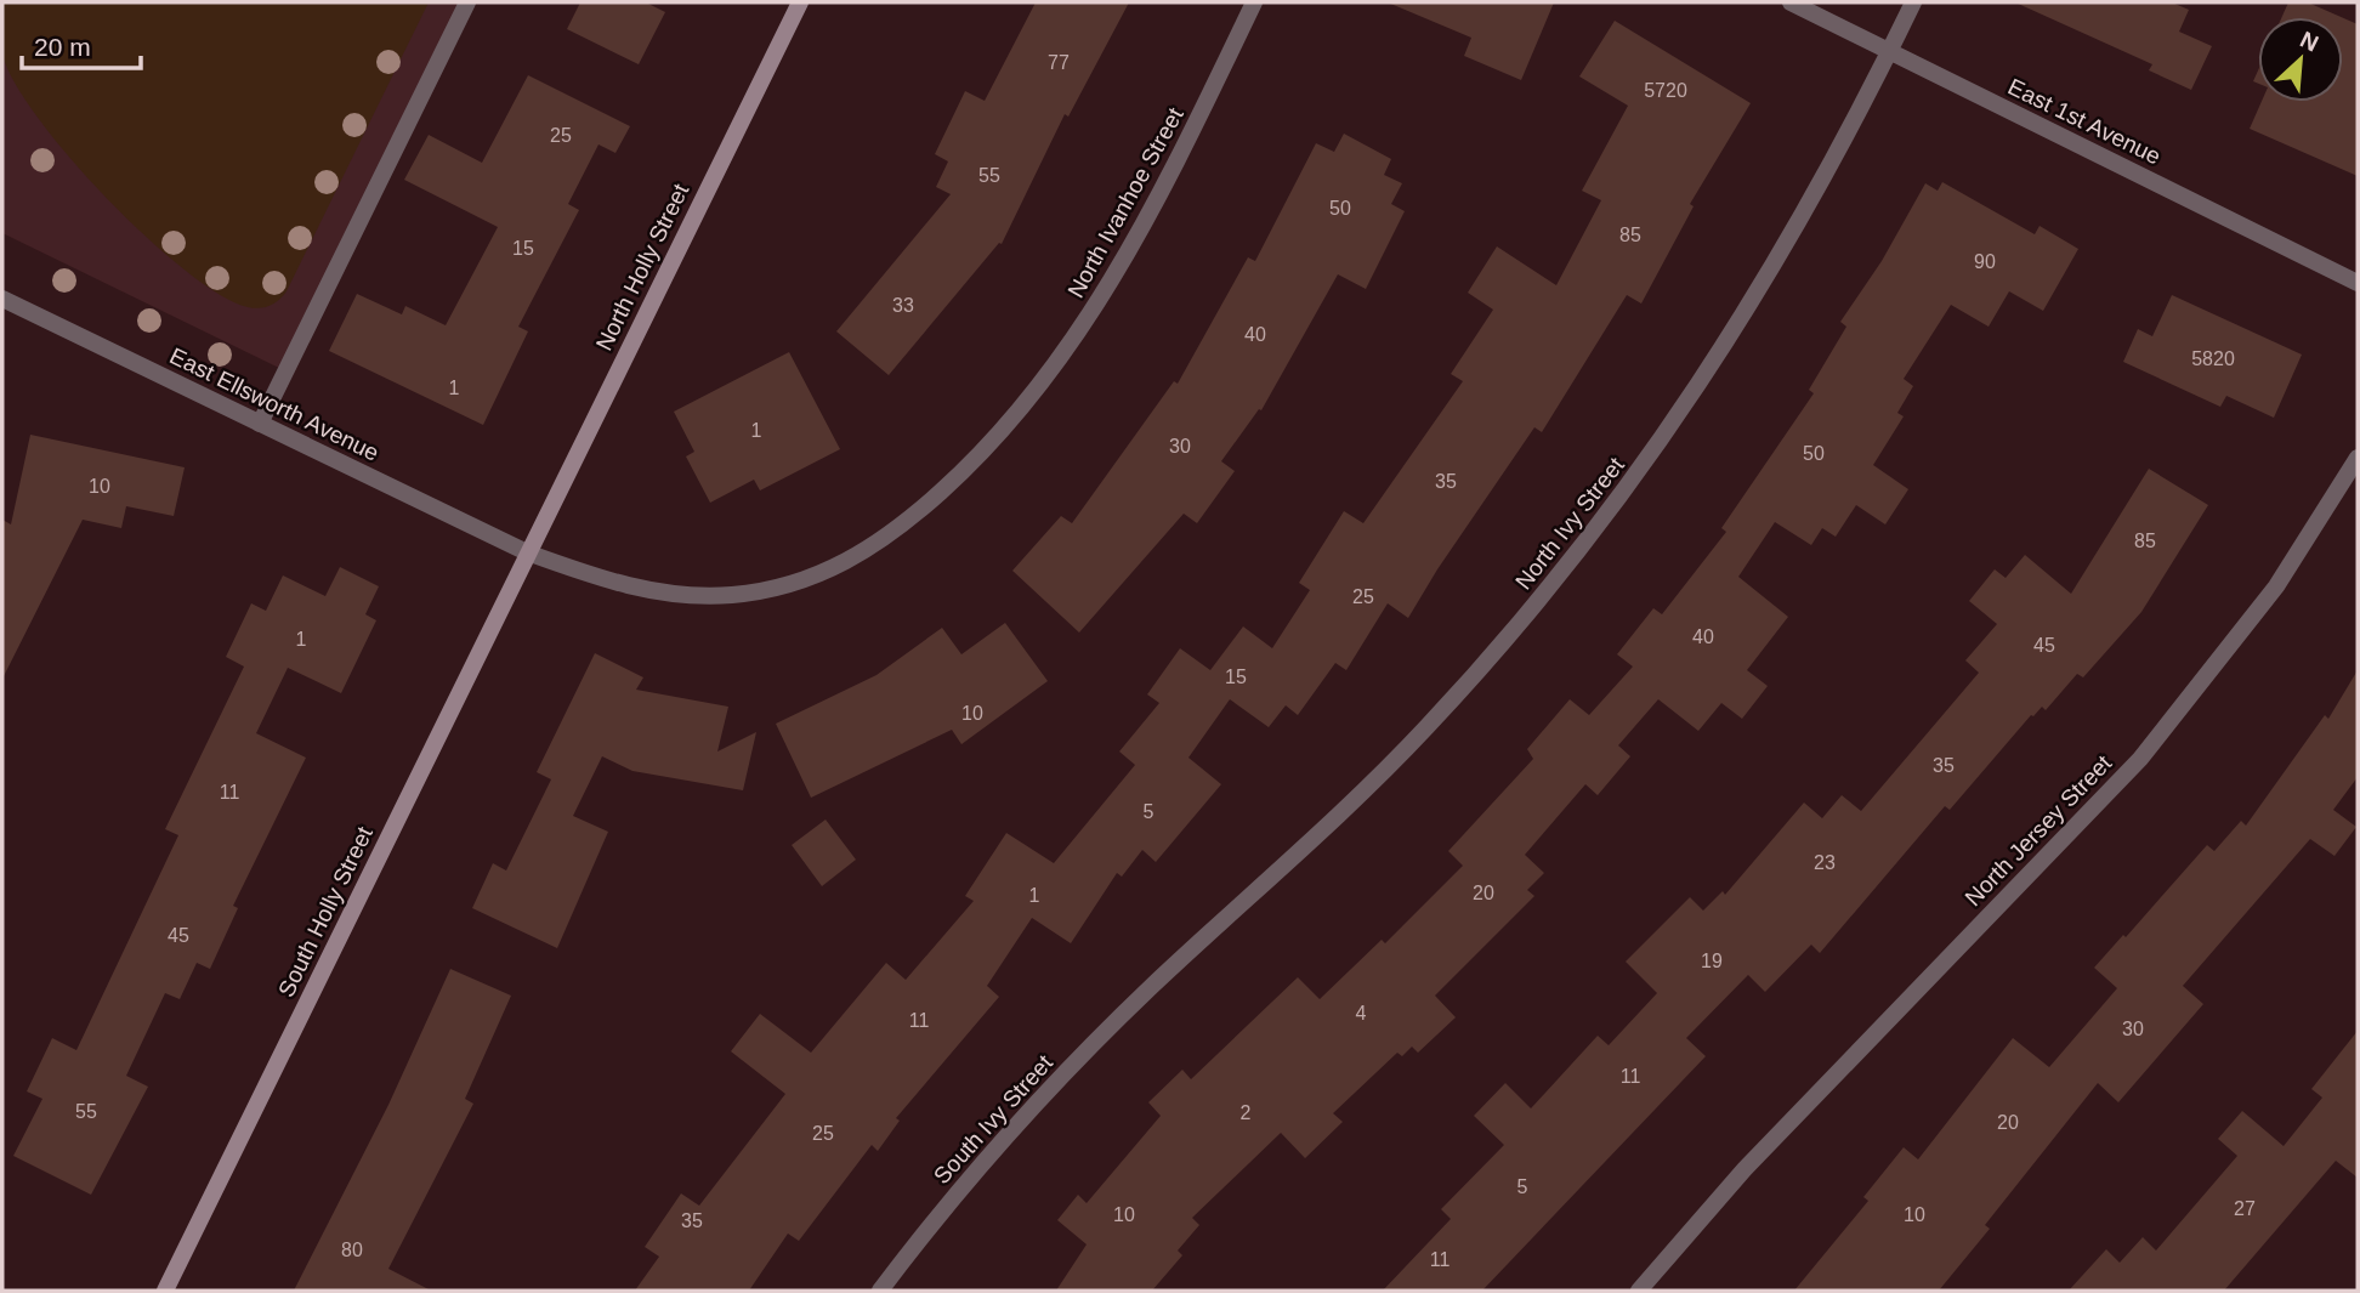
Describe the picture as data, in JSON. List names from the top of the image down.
{
  "streets": {
    "street": [
      "East 1st Avenue",
      "North Ivanhoe Street",
      "North Holly Street",
      "East Ellsworth Avenue",
      "North Ivy Street",
      "North Jersey Street",
      "South Holly Street",
      "South Ivy Street"
    ]
  },
  "crossings": [
    ["East 1st Avenue", "North Ivy Street"],
    ["North Ivanhoe Street", "North Holly Street"],
    ["North Ivanhoe Street", "East Ellsworth Avenue"],
    ["North Ivanhoe Street", "South Holly Street"],
    ["North Holly Street", "East Ellsworth Avenue"],
    ["North Holly Street", "South Holly Street"],
    ["East Ellsworth Avenue", "South Holly Street"],
    ["North Ivy Street", "South Ivy Street"]
  ],
  "house_numbers": [
    "77",
    "5720",
    "25",
    "55",
    "50",
    "85",
    "15",
    "90",
    "33",
    "40",
    "5820",
    "1",
    "1",
    "30",
    "50",
    "35",
    "10",
    "85",
    "25",
    "40",
    "1",
    "45",
    "15",
    "10",
    "35",
    "11",
    "5",
    "23",
    "20",
    "1",
    "45",
    "19",
    "4",
    "11",
    "30",
    "11",
    "55",
    "2",
    "20",
    "25",
    "5",
    "27",
    "10",
    "10",
    "35",
    "80",
    "11"
  ],
  "scale_bar": "20 m",
  "north": "top right"
}
